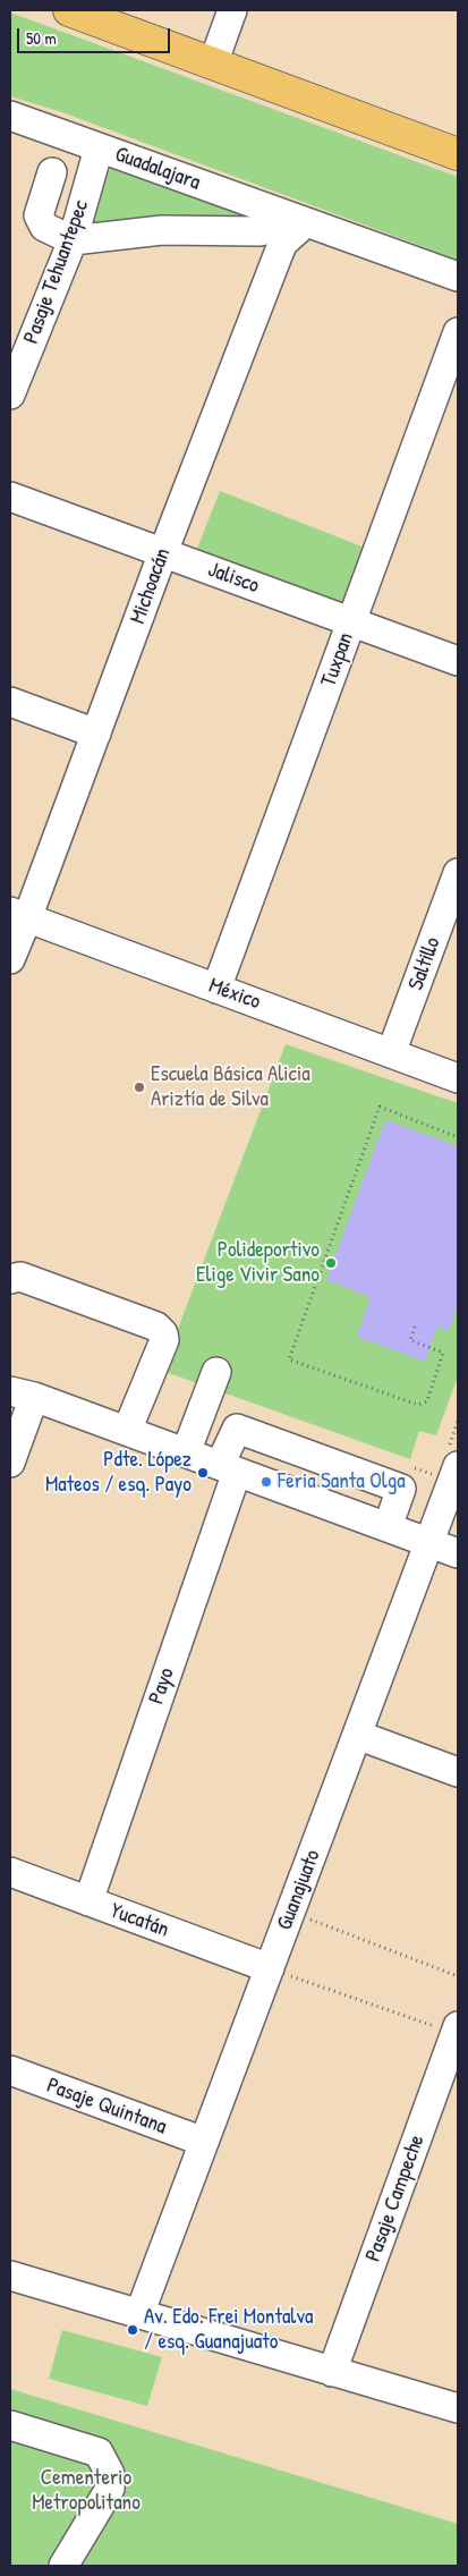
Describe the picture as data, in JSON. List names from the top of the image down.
{
  "streets": {
    "street": [
      "Guadalajara",
      "Pasaje Tehuantepec",
      "Jalisco",
      "Michoacán",
      "Tuxpan",
      "Saltillo",
      "México",
      "Payo",
      "Guanajuato",
      "Yucatán",
      "Pasaje Quintana",
      "Pasaje Campeche"
    ]
  },
  "crossings": [
    ["Guadalajara", "Pasaje Tehuantepec"],
    ["Guadalajara", "Michoacán"],
    ["Jalisco", "Michoacán"],
    ["Jalisco", "Tuxpan"],
    ["Michoacán", "México"],
    ["Tuxpan", "México"],
    ["Saltillo", "México"],
    ["Payo", "Yucatán"],
    ["Guanajuato", "Yucatán"],
    ["Guanajuato", "Pasaje Quintana"]
  ],
  "parks": ["Cementerio Metropolitano"],
  "places": [
    "Escuela Básica Alicia Ariztía de Silva",
    "Polideportivo Elige Vivir Sano",
    "Pdte. López Mateos / esq. Payo",
    "Feria Santa Olga",
    "Av. Edo. Frei Montalva / esq. Guanajuato"
  ],
  "scale_bar": "50 m"
}
